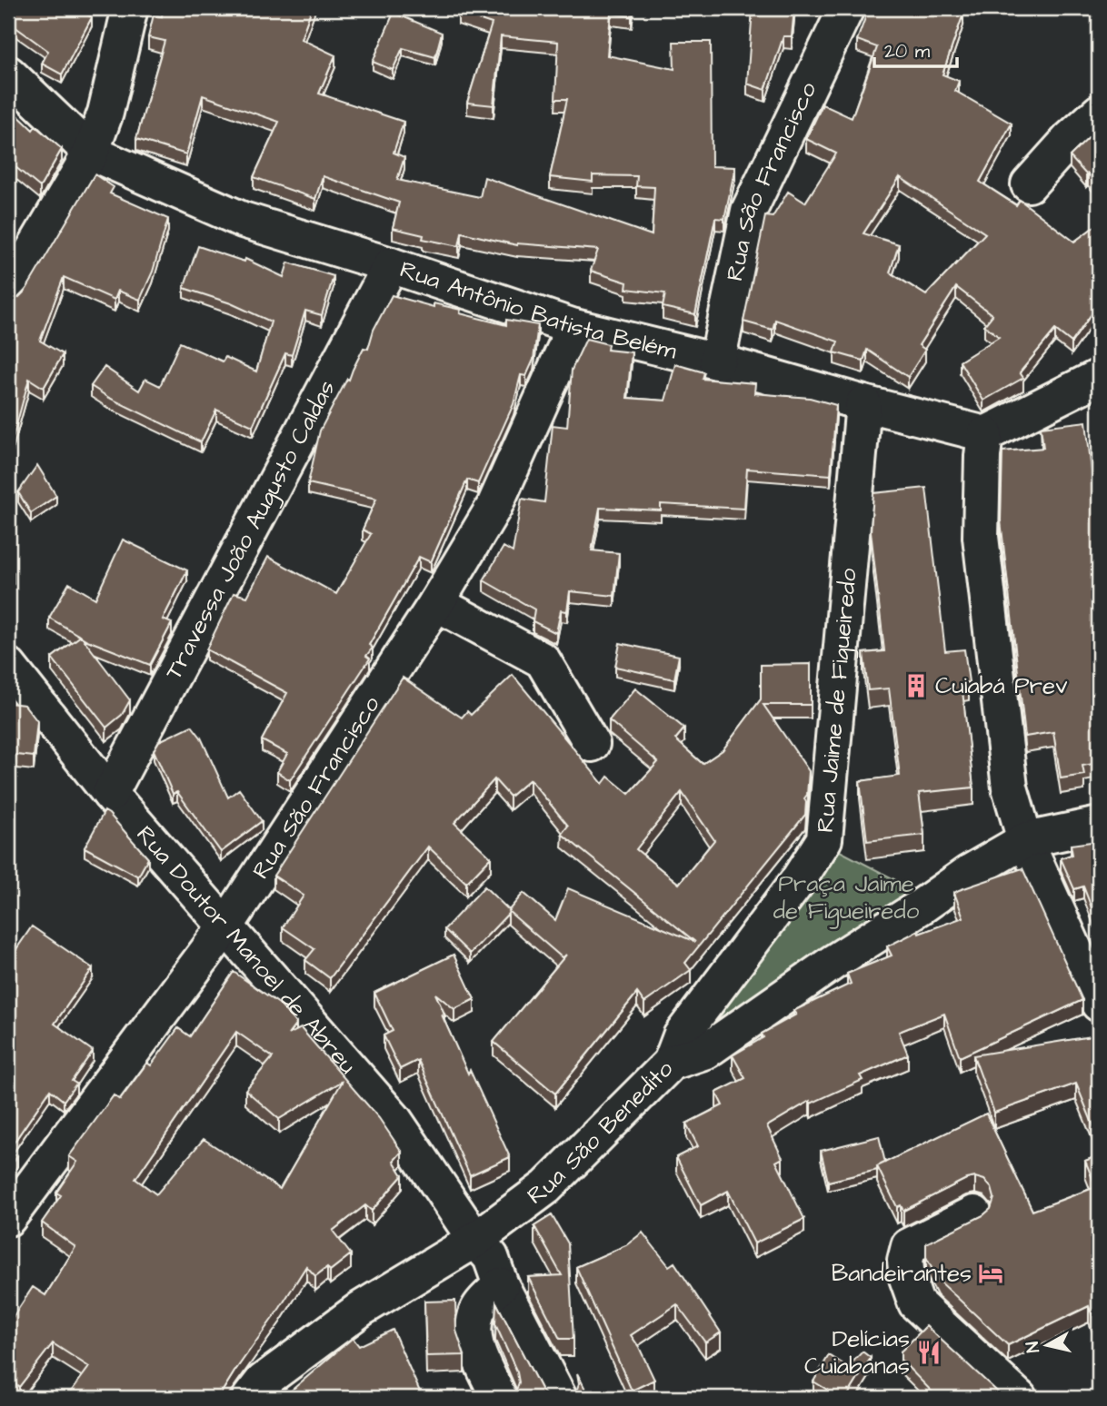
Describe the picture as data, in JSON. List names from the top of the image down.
{
  "streets": {
    "street": [
      "Rua São Francisco",
      "Rua Antônio Batista Belém",
      "Travessa João Augusto Caldas",
      "Rua Jaime de Figueiredo",
      "Rua Doutor Manoel de Abreu",
      "Rua São Benedito"
    ]
  },
  "crossings": [
    ["Rua São Francisco", "Rua Antônio Batista Belém"],
    ["Rua São Francisco", "Rua Doutor Manoel de Abreu"],
    ["Rua Antônio Batista Belém", "Travessa João Augusto Caldas"],
    ["Rua Antônio Batista Belém", "Rua Jaime de Figueiredo"],
    ["Travessa João Augusto Caldas", "Rua Doutor Manoel de Abreu"],
    ["Rua Jaime de Figueiredo", "Rua São Benedito"],
    ["Rua Doutor Manoel de Abreu", "Rua São Benedito"]
  ],
  "parks": ["Praça Jaime de Figueiredo"],
  "places": {
    "building": ["Cuiabá Prev"],
    "hotel": ["Bandeirantes"],
    "restaurant": ["Delícias Cuiabanas"]
  },
  "scale_bar": "20 m",
  "north": "left"
}
